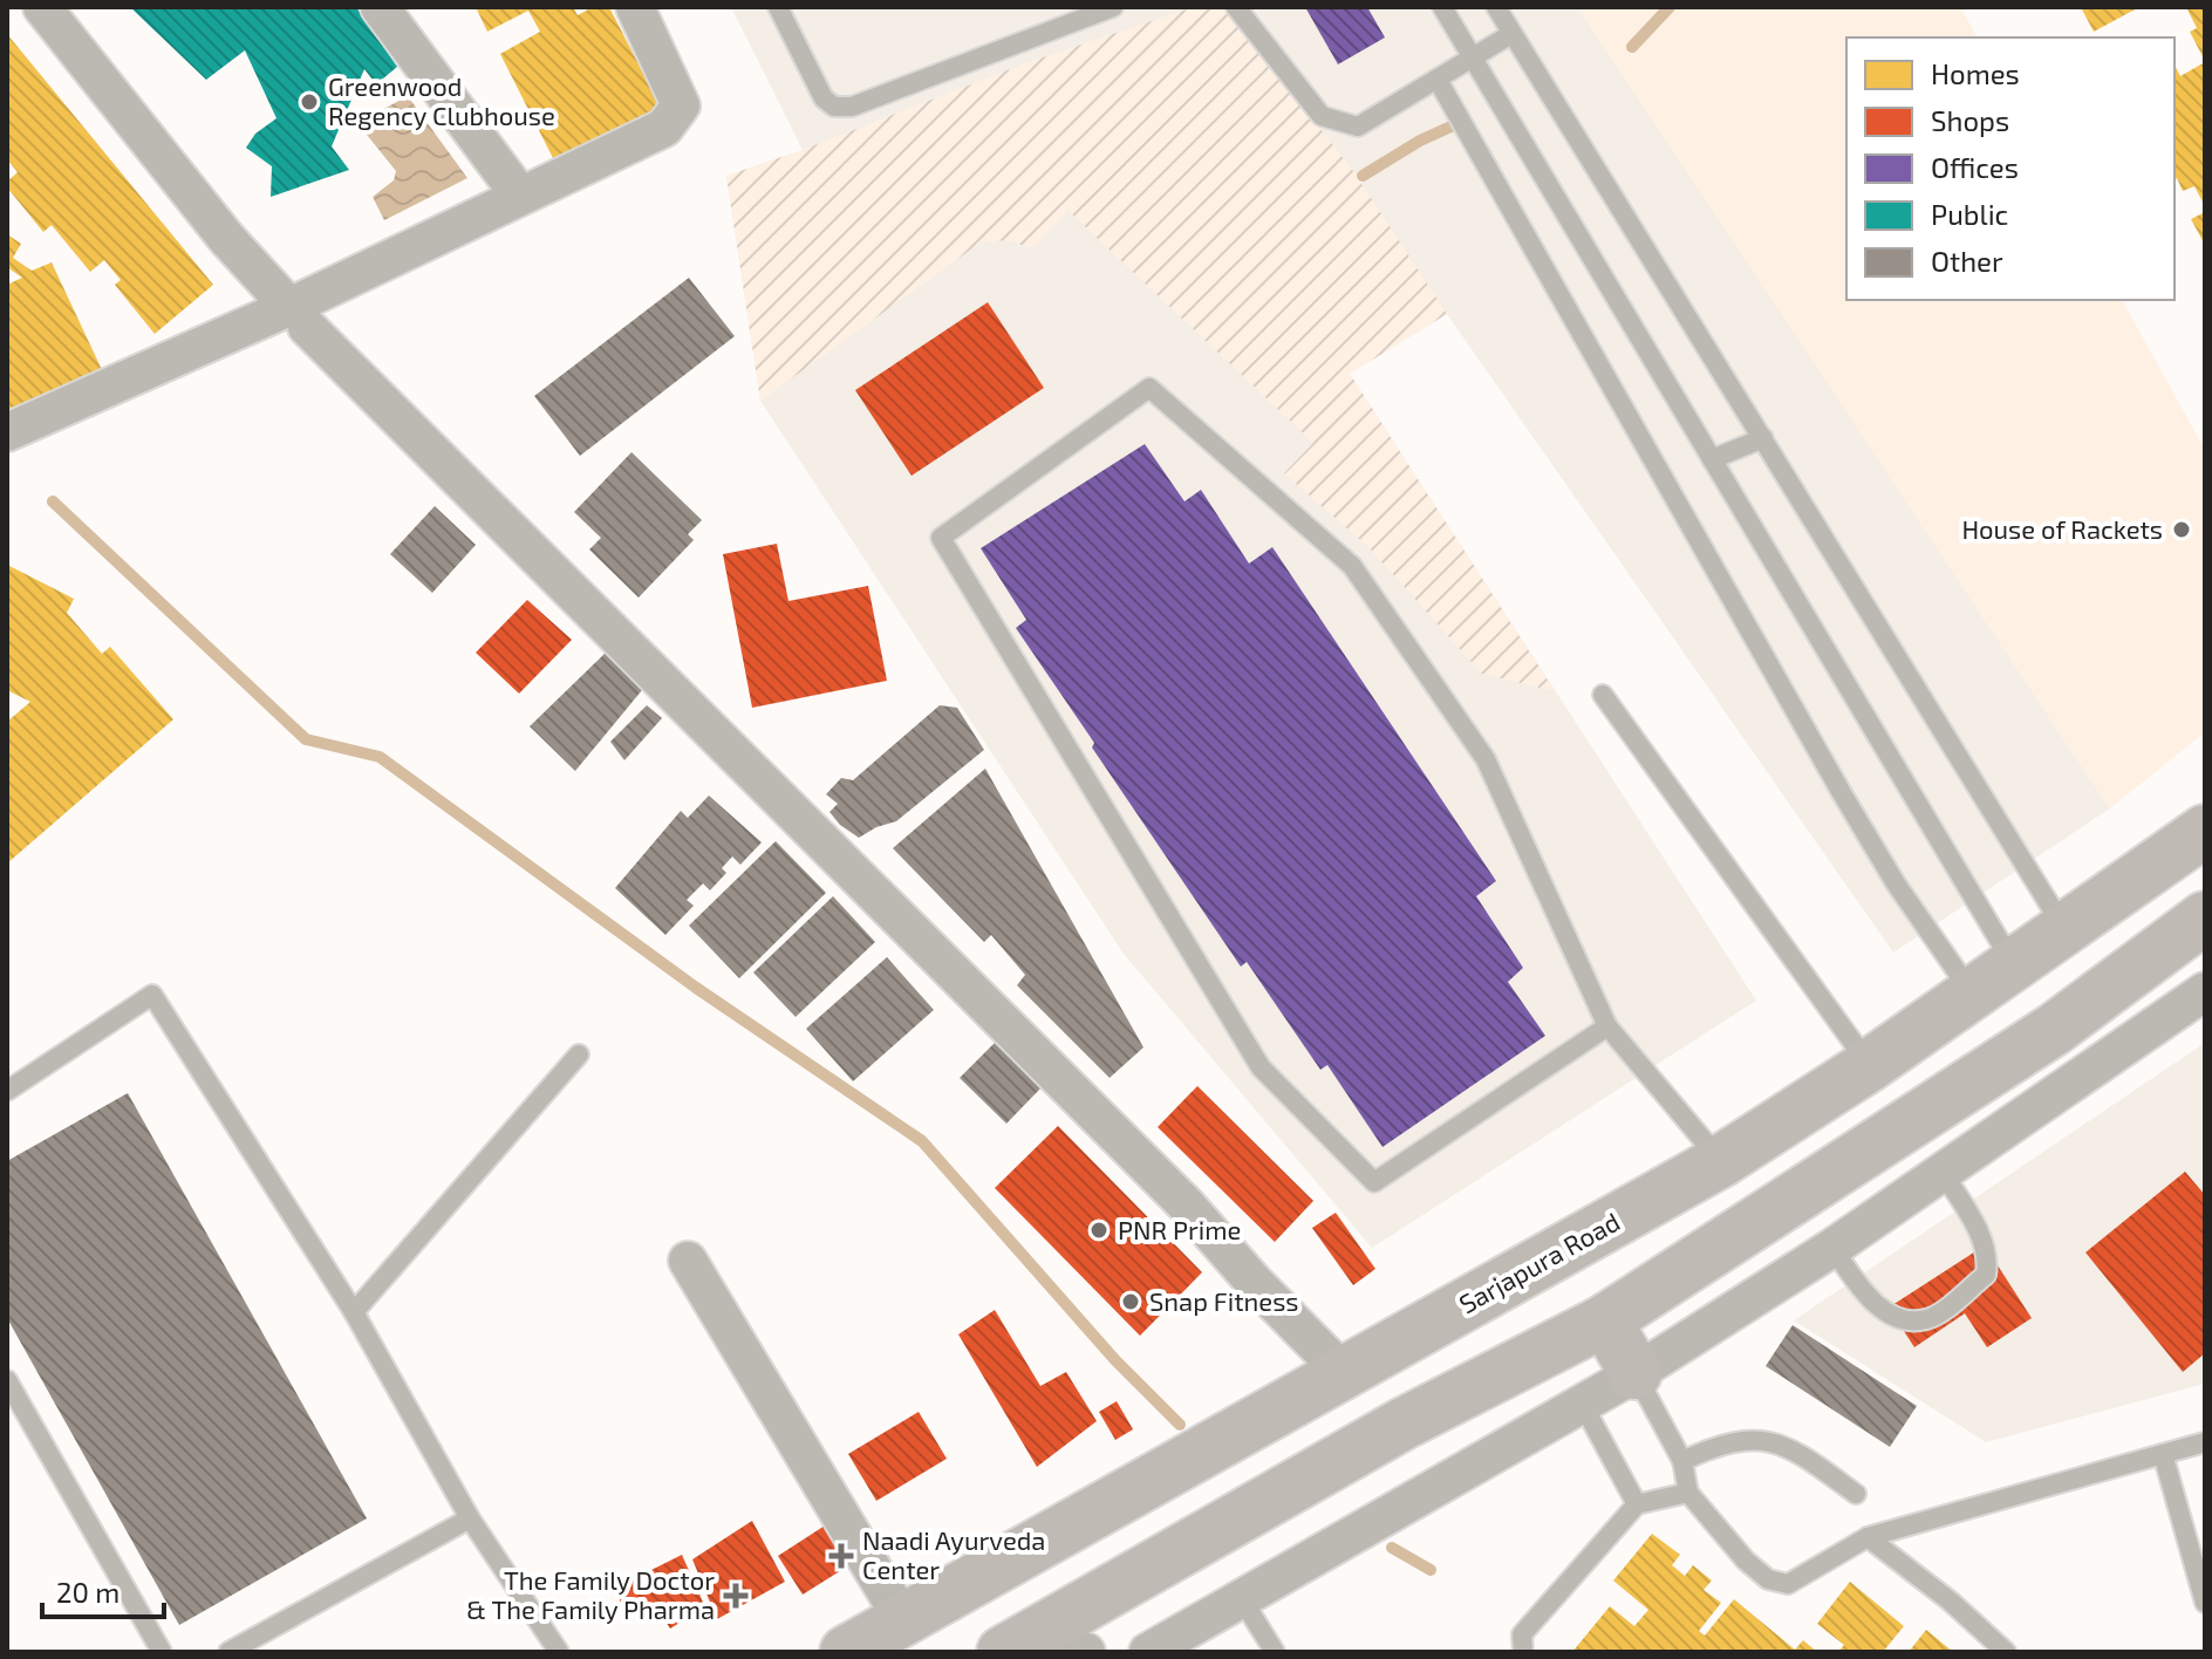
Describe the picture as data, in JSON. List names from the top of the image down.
{
  "streets": {
    "main road": ["Sarjapura Road"]
  },
  "places": {
    "other": [
      "Greenwood Regency Clubhouse",
      "House of Rackets",
      "PNR Prime",
      "Snap Fitness"
    ],
    "health": ["Naadi Ayurveda Center", "The Family Doctor & The Family Pharma"]
  },
  "legend": [
    "Homes",
    "Shops",
    "Offices",
    "Public",
    "Other"
  ],
  "scale_bar": "20 m"
}
